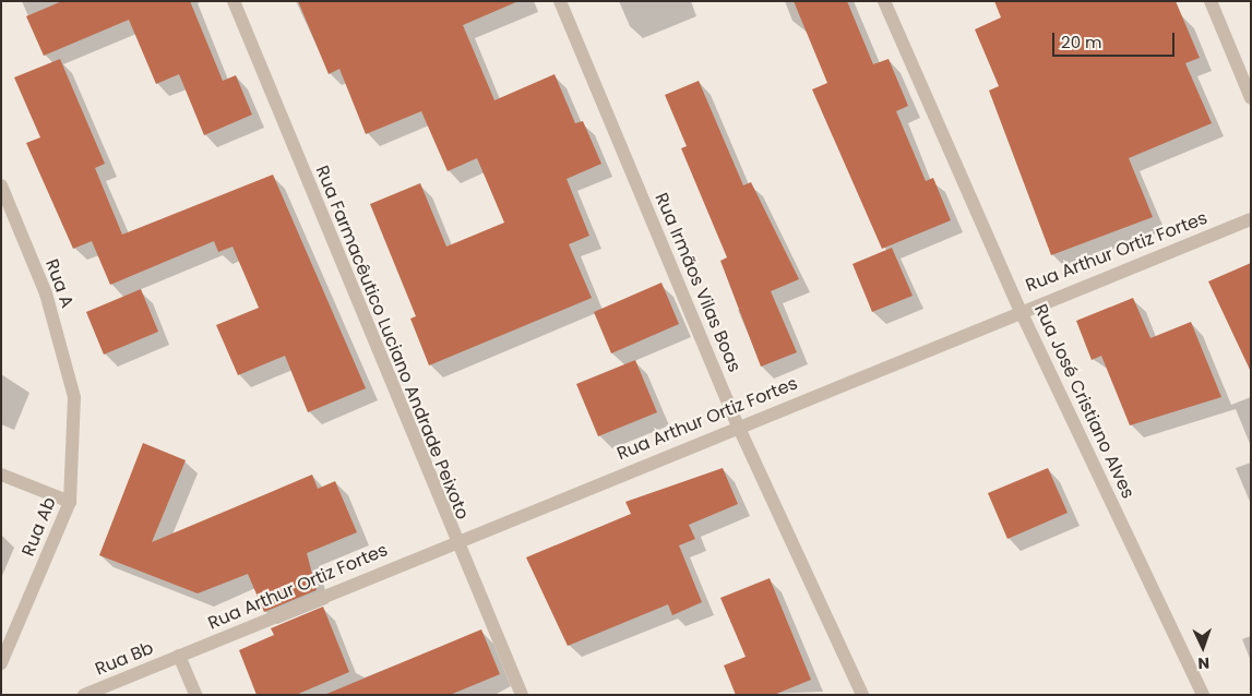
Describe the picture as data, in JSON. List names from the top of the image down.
{
  "streets": {
    "street": [
      "Rua Arthur Ortiz Fortes",
      "Rua Irmãos Vilas Boas",
      "Rua A",
      "Rua Farmacêutico Luciano Andrade Peixoto",
      "Rua José Cristiano Alves",
      "Rua Ab",
      "Rua Bb"
    ]
  },
  "crossings": [
    ["Rua Arthur Ortiz Fortes", "Rua Irmãos Vilas Boas"],
    ["Rua Arthur Ortiz Fortes", "Rua Farmacêutico Luciano Andrade Peixoto"],
    ["Rua Arthur Ortiz Fortes", "Rua José Cristiano Alves"],
    ["Rua Arthur Ortiz Fortes", "Rua Bb"],
    ["Rua A", "Rua Ab"]
  ],
  "scale_bar": "20 m",
  "north": "bottom"
}
